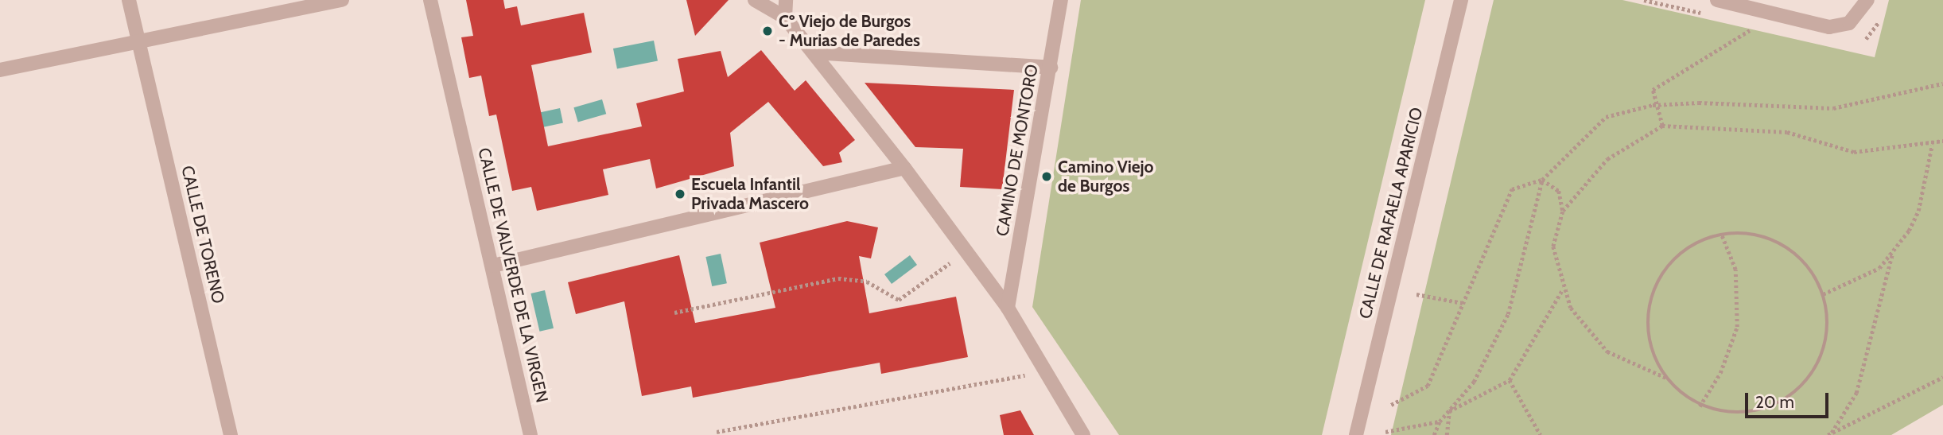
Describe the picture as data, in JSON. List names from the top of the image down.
{
  "streets": {
    "street": [
      "CAMINO DE MONTORO",
      "CALLE DE RAFAELA APARICIO",
      "CALLE DE TORENO",
      "CALLE DE VALVERDE DE LA VIRGEN"
    ]
  },
  "places": ["Cº Viejo de Burgos - Murias de Paredes", "Camino Viejo de Burgos", "Escuela Infantil Privada Mascero"],
  "scale_bar": "20 m"
}
